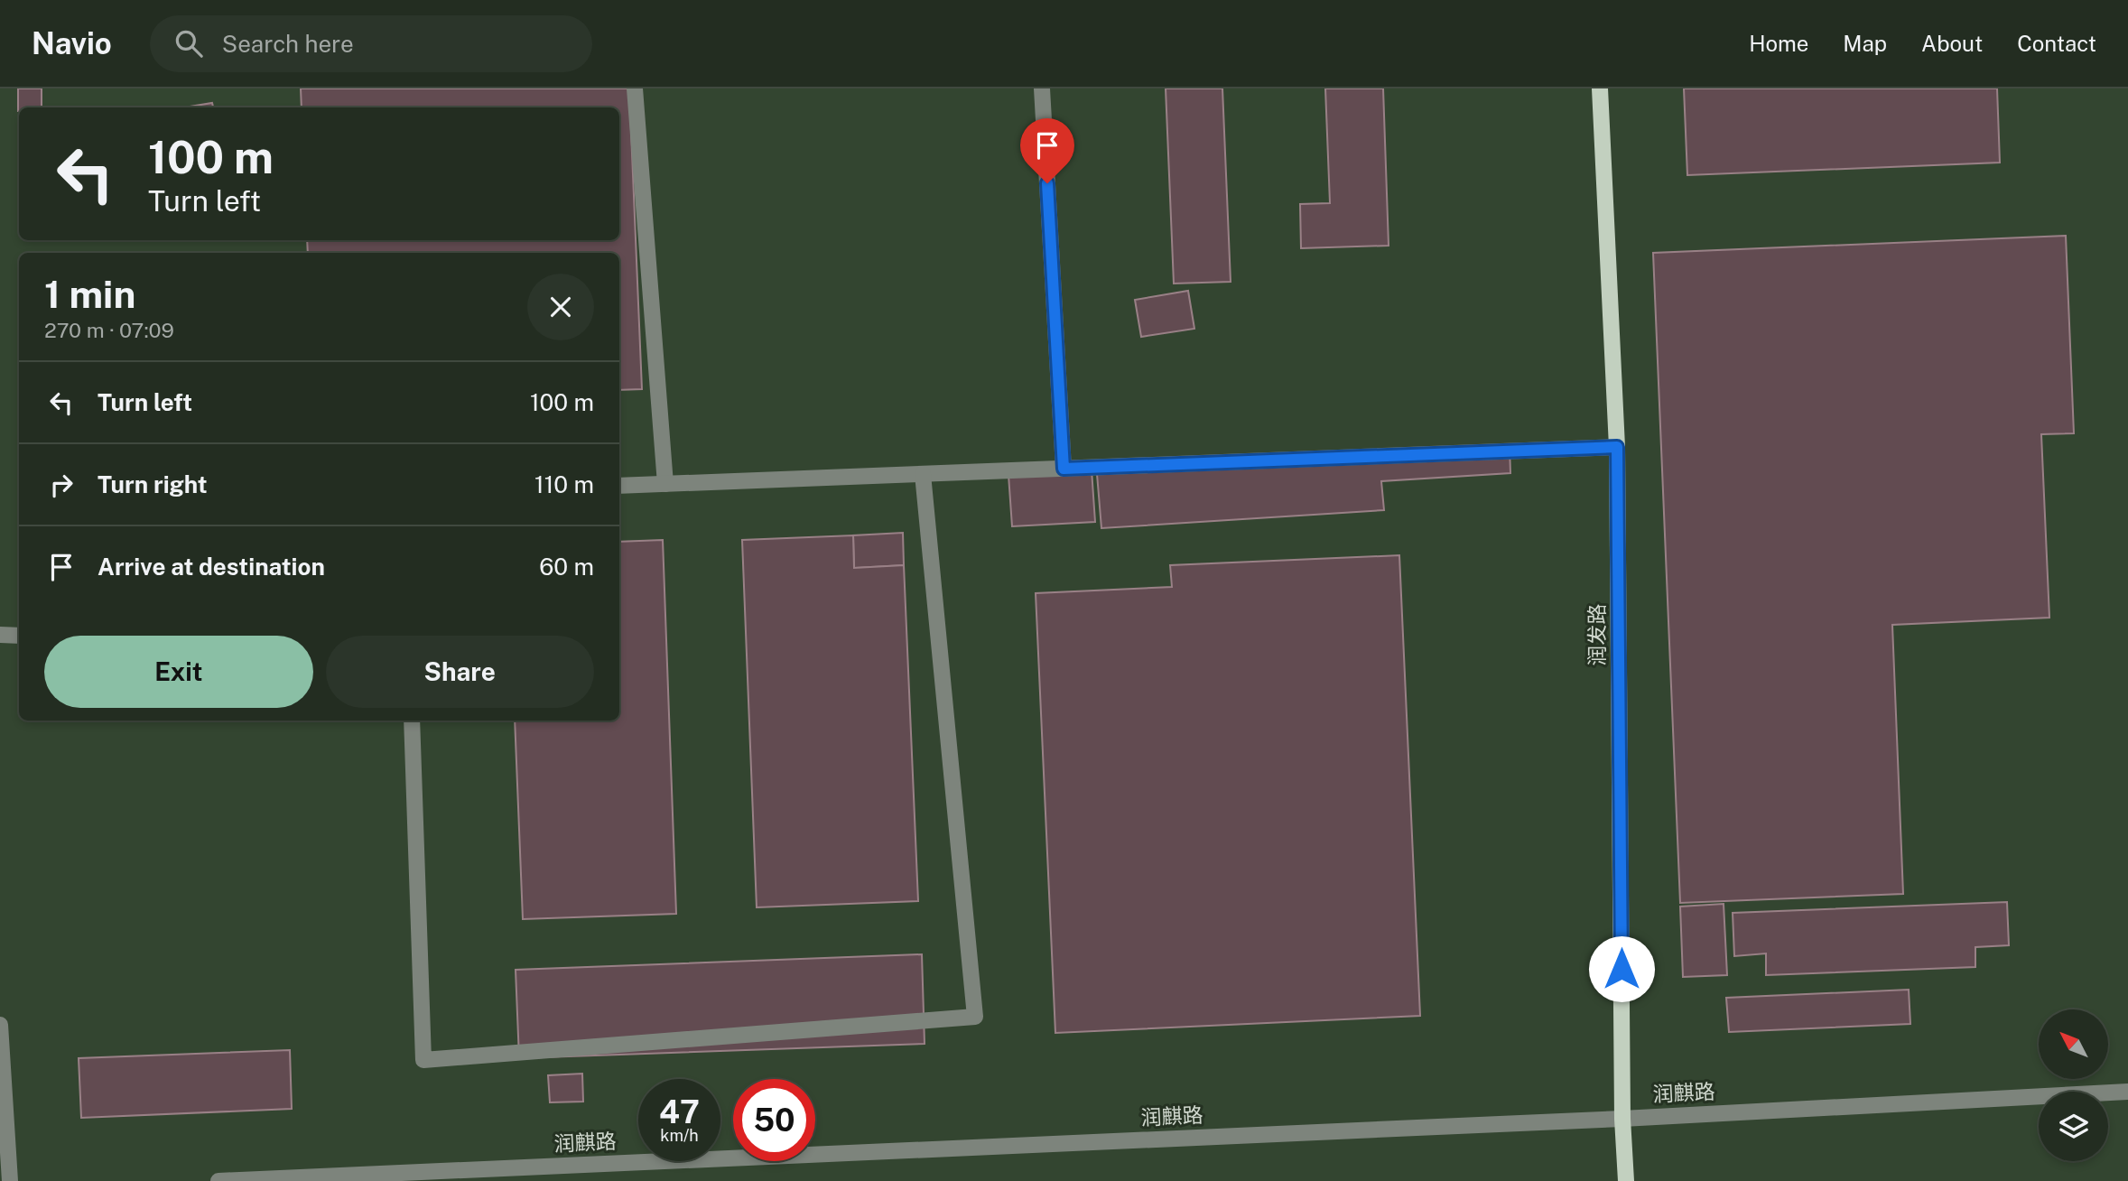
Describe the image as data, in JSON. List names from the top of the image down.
{
  "streets": {
    "main road": ["润发路"],
    "street": ["润麒路"]
  },
  "crossings": [
    ["润发路", "润麒路"]
  ],
  "north": "top left",
  "page": {
    "header": "Navio",
    "search": "Search here",
    "nav": [
      "Home",
      "Map",
      "About",
      "Contact"
    ],
    "turn": ["100 m", "Turn left"],
    "heading": ["1 min", "270 m · 07:09"],
    "list": [
      {
        "name": "Turn left",
        "value": "100 m"
      },
      {
        "name": "Turn right",
        "value": "110 m"
      },
      {
        "name": "Arrive at destination",
        "value": "60 m"
      }
    ],
    "buttons": ["Exit", "Share"],
    "speed": "47 km/h",
    "limit": "50"
  }
}
